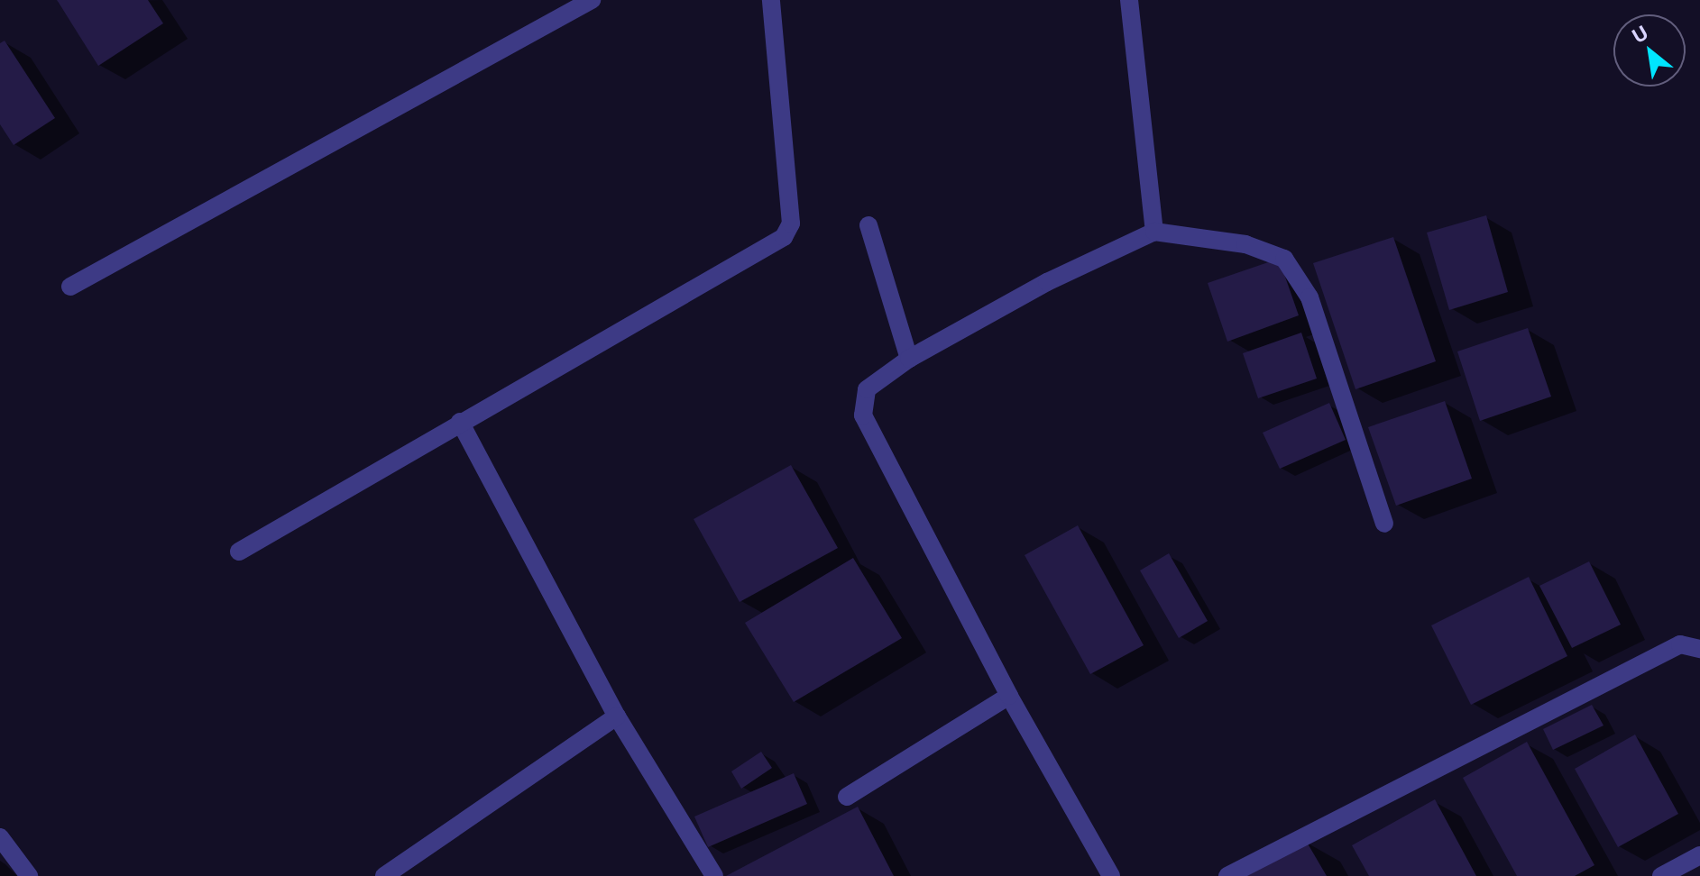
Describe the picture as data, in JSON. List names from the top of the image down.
{
  "north": "top left"
}
